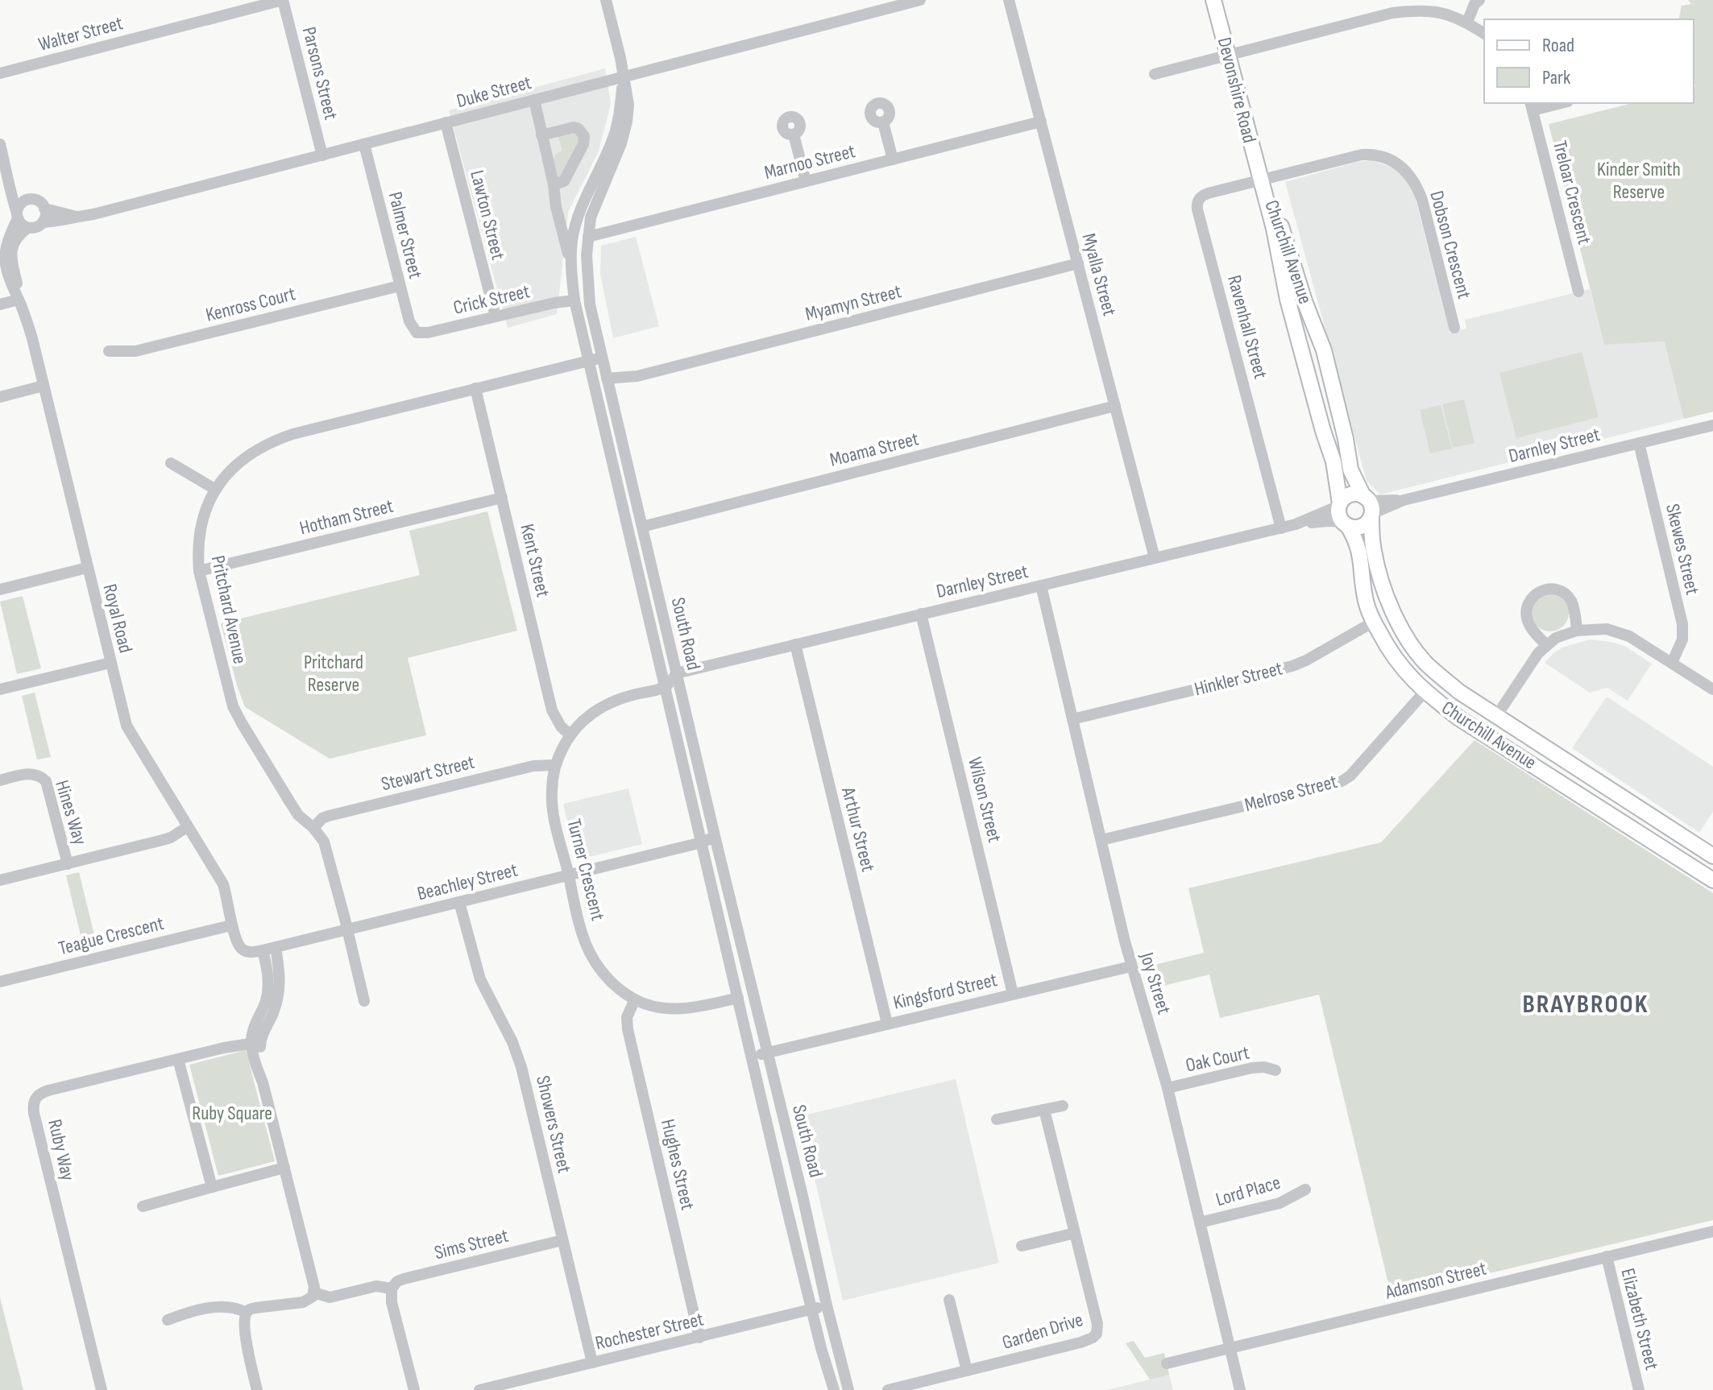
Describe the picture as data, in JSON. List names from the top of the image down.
{
  "streets": {
    "main road": [
      "Devonshire Road",
      "Churchill Avenue",
      "Hinkler Street",
      "Melrose Street"
    ],
    "street": [
      "Walter Street",
      "Parsons Street",
      "Duke Street",
      "Marnoo Street",
      "Treloar Crescent",
      "Lawton Street",
      "Palmer Street",
      "Dobson Crescent",
      "Myalla Street",
      "Crick Street",
      "Myamyn Street",
      "Kenross Court",
      "Ravenhall Street",
      "Darnley Street",
      "Moama Street",
      "Hotham Street",
      "Skewes Street",
      "Kent Street",
      "Pritchard Avenue",
      "Royal Road",
      "South Road",
      "Stewart Street",
      "Wilson Street",
      "Hines Way",
      "Arthur Street",
      "Turner Crescent",
      "Beachley Street",
      "Teague Crescent",
      "Joy Street",
      "Kingsford Street",
      "Oak Court",
      "Showers Street",
      "Ruby Way",
      "Hughes Street",
      "Lord Place",
      "Sims Street",
      "Adamson Street",
      "Elizabeth Street",
      "Rochester Street",
      "Garden Drive"
    ]
  },
  "crossings": [
    ["Walter Street", "Parsons Street"],
    ["Parsons Street", "Duke Street"],
    ["Devonshire Road", "Dobson Crescent"],
    ["Devonshire Road", "Churchill Avenue"],
    ["Devonshire Road", "Ravenhall Street"],
    ["Duke Street", "Lawton Street"],
    ["Duke Street", "Palmer Street"],
    ["Duke Street", "Royal Road"],
    ["Duke Street", "South Road"],
    ["Marnoo Street", "Myalla Street"],
    ["Marnoo Street", "South Road"],
    ["Lawton Street", "Crick Street"],
    ["Palmer Street", "Crick Street"],
    ["Palmer Street", "Kenross Court"],
    ["Dobson Crescent", "Churchill Avenue"],
    ["Dobson Crescent", "Ravenhall Street"],
    ["Churchill Avenue", "Ravenhall Street"],
    ["Churchill Avenue", "Darnley Street"],
    ["Churchill Avenue", "Hinkler Street"],
    ["Churchill Avenue", "Melrose Street"],
    ["Myalla Street", "Myamyn Street"],
    ["Myalla Street", "Darnley Street"],
    ["Myalla Street", "Moama Street"],
    ["Crick Street", "South Road"],
    ["Myamyn Street", "South Road"],
    ["Ravenhall Street", "Darnley Street"],
    ["Darnley Street", "Skewes Street"],
    ["Darnley Street", "South Road"],
    ["Darnley Street", "Wilson Street"],
    ["Darnley Street", "Arthur Street"],
    ["Darnley Street", "Joy Street"],
    ["Moama Street", "South Road"],
    ["Hotham Street", "Kent Street"],
    ["Hotham Street", "Pritchard Avenue"],
    ["Kent Street", "Pritchard Avenue"],
    ["Kent Street", "Turner Crescent"],
    ["Pritchard Avenue", "South Road"],
    ["Pritchard Avenue", "Stewart Street"],
    ["Pritchard Avenue", "Beachley Street"],
    ["Royal Road", "Beachley Street"],
    ["Royal Road", "Teague Crescent"],
    ["South Road", "Turner Crescent"],
    ["South Road", "Beachley Street"],
    ["South Road", "Kingsford Street"],
    ["South Road", "Rochester Street"],
    ["Hinkler Street", "Joy Street"],
    ["Stewart Street", "Turner Crescent"],
    ["Melrose Street", "Joy Street"],
    ["Wilson Street", "Kingsford Street"],
    ["Arthur Street", "Kingsford Street"],
    ["Turner Crescent", "Beachley Street"],
    ["Turner Crescent", "Hughes Street"],
    ["Beachley Street", "Showers Street"],
    ["Joy Street", "Kingsford Street"],
    ["Joy Street", "Oak Court"],
    ["Joy Street", "Lord Place"],
    ["Joy Street", "Adamson Street"],
    ["Showers Street", "Sims Street"],
    ["Showers Street", "Rochester Street"],
    ["Hughes Street", "Rochester Street"],
    ["Adamson Street", "Elizabeth Street"]
  ],
  "districts": ["BRAYBROOK"],
  "parks": ["Kinder Smith Reserve", "Pritchard Reserve", "Ruby Square"],
  "legend": ["Road", "Park"]
}
